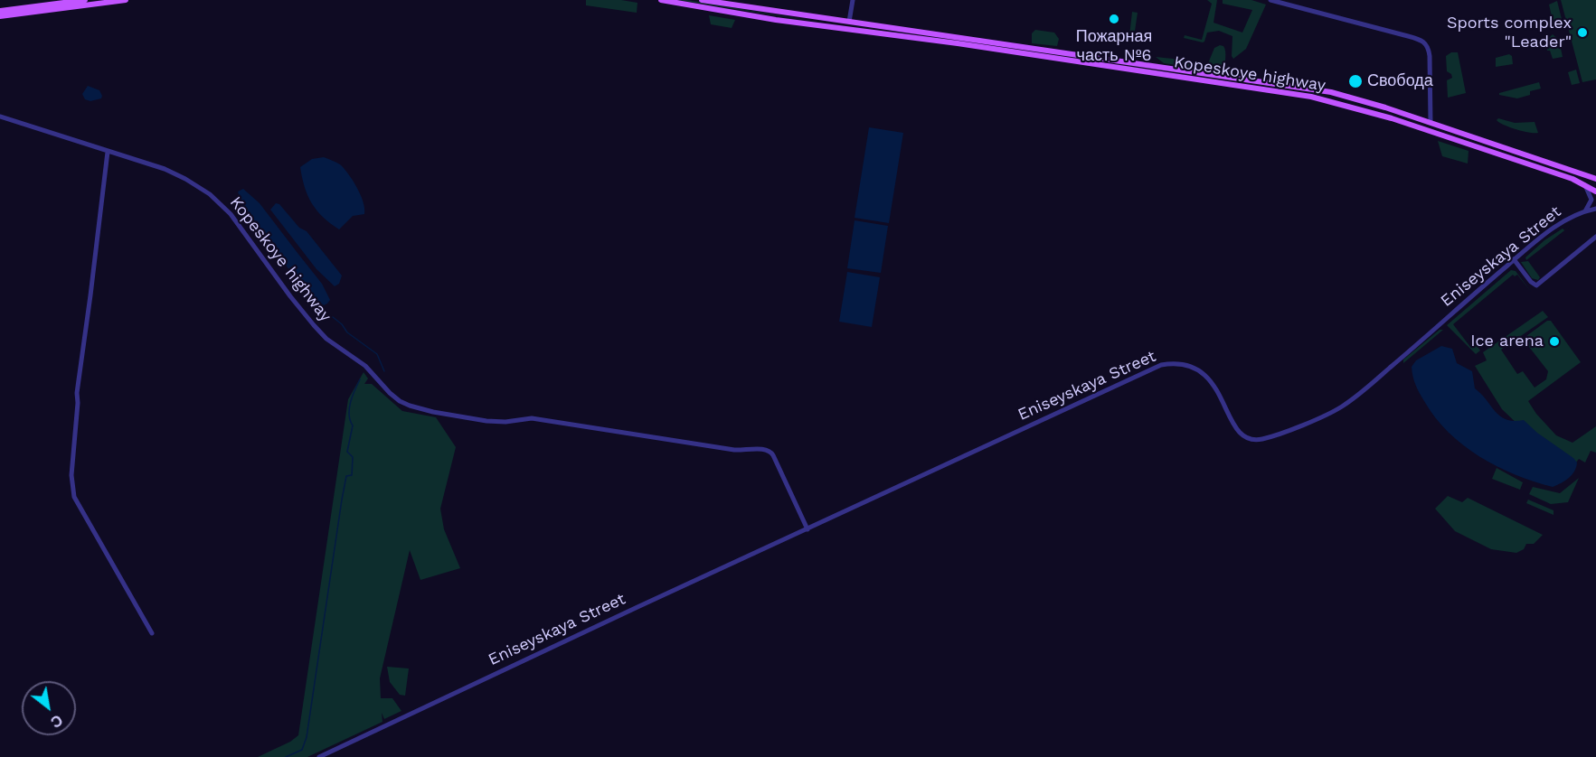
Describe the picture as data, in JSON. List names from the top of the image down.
{
  "streets": {
    "main road": ["Kopeskoye highway"],
    "street": ["Eniseyskaya Street"]
  },
  "crossings": [
    ["Kopeskoye highway", "Eniseyskaya Street"]
  ],
  "places": [
    "Пожарная часть №6",
    "Sports complex \"Leader\"",
    "Свобода",
    "Ice arena"
  ],
  "north": "bottom right"
}
